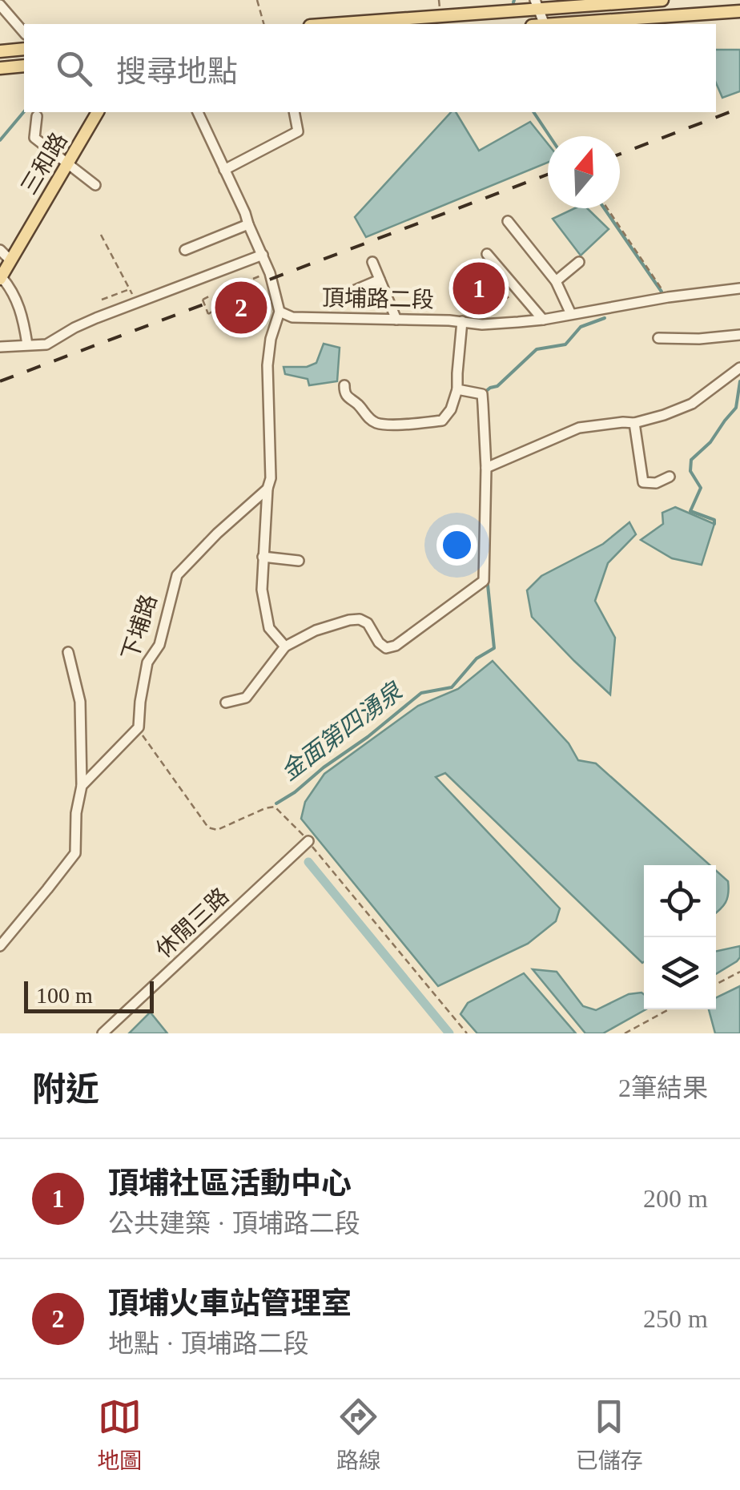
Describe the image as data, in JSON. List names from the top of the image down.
{
  "streets": {
    "main road": ["三和路"],
    "street": ["頂埔路二段", "下埔路", "休閒三路"]
  },
  "water": ["金面第四湧泉"],
  "scale_bar": "100 m",
  "north": "top",
  "page": {
    "search": "搜尋地點",
    "pins": ["1", "2"],
    "scale": "100 m",
    "heading": ["附近", "2筆結果"],
    "list": [
      {
        "mark": "1",
        "name": "頂埔社區活動中心",
        "note": "公共建築 · 頂埔路二段",
        "value": "200 m"
      },
      {
        "mark": "2",
        "name": "頂埔火車站管理室",
        "note": "地點 · 頂埔路二段",
        "value": "250 m"
      }
    ],
    "nav": ["地圖", "路線", "已儲存"]
  }
}
